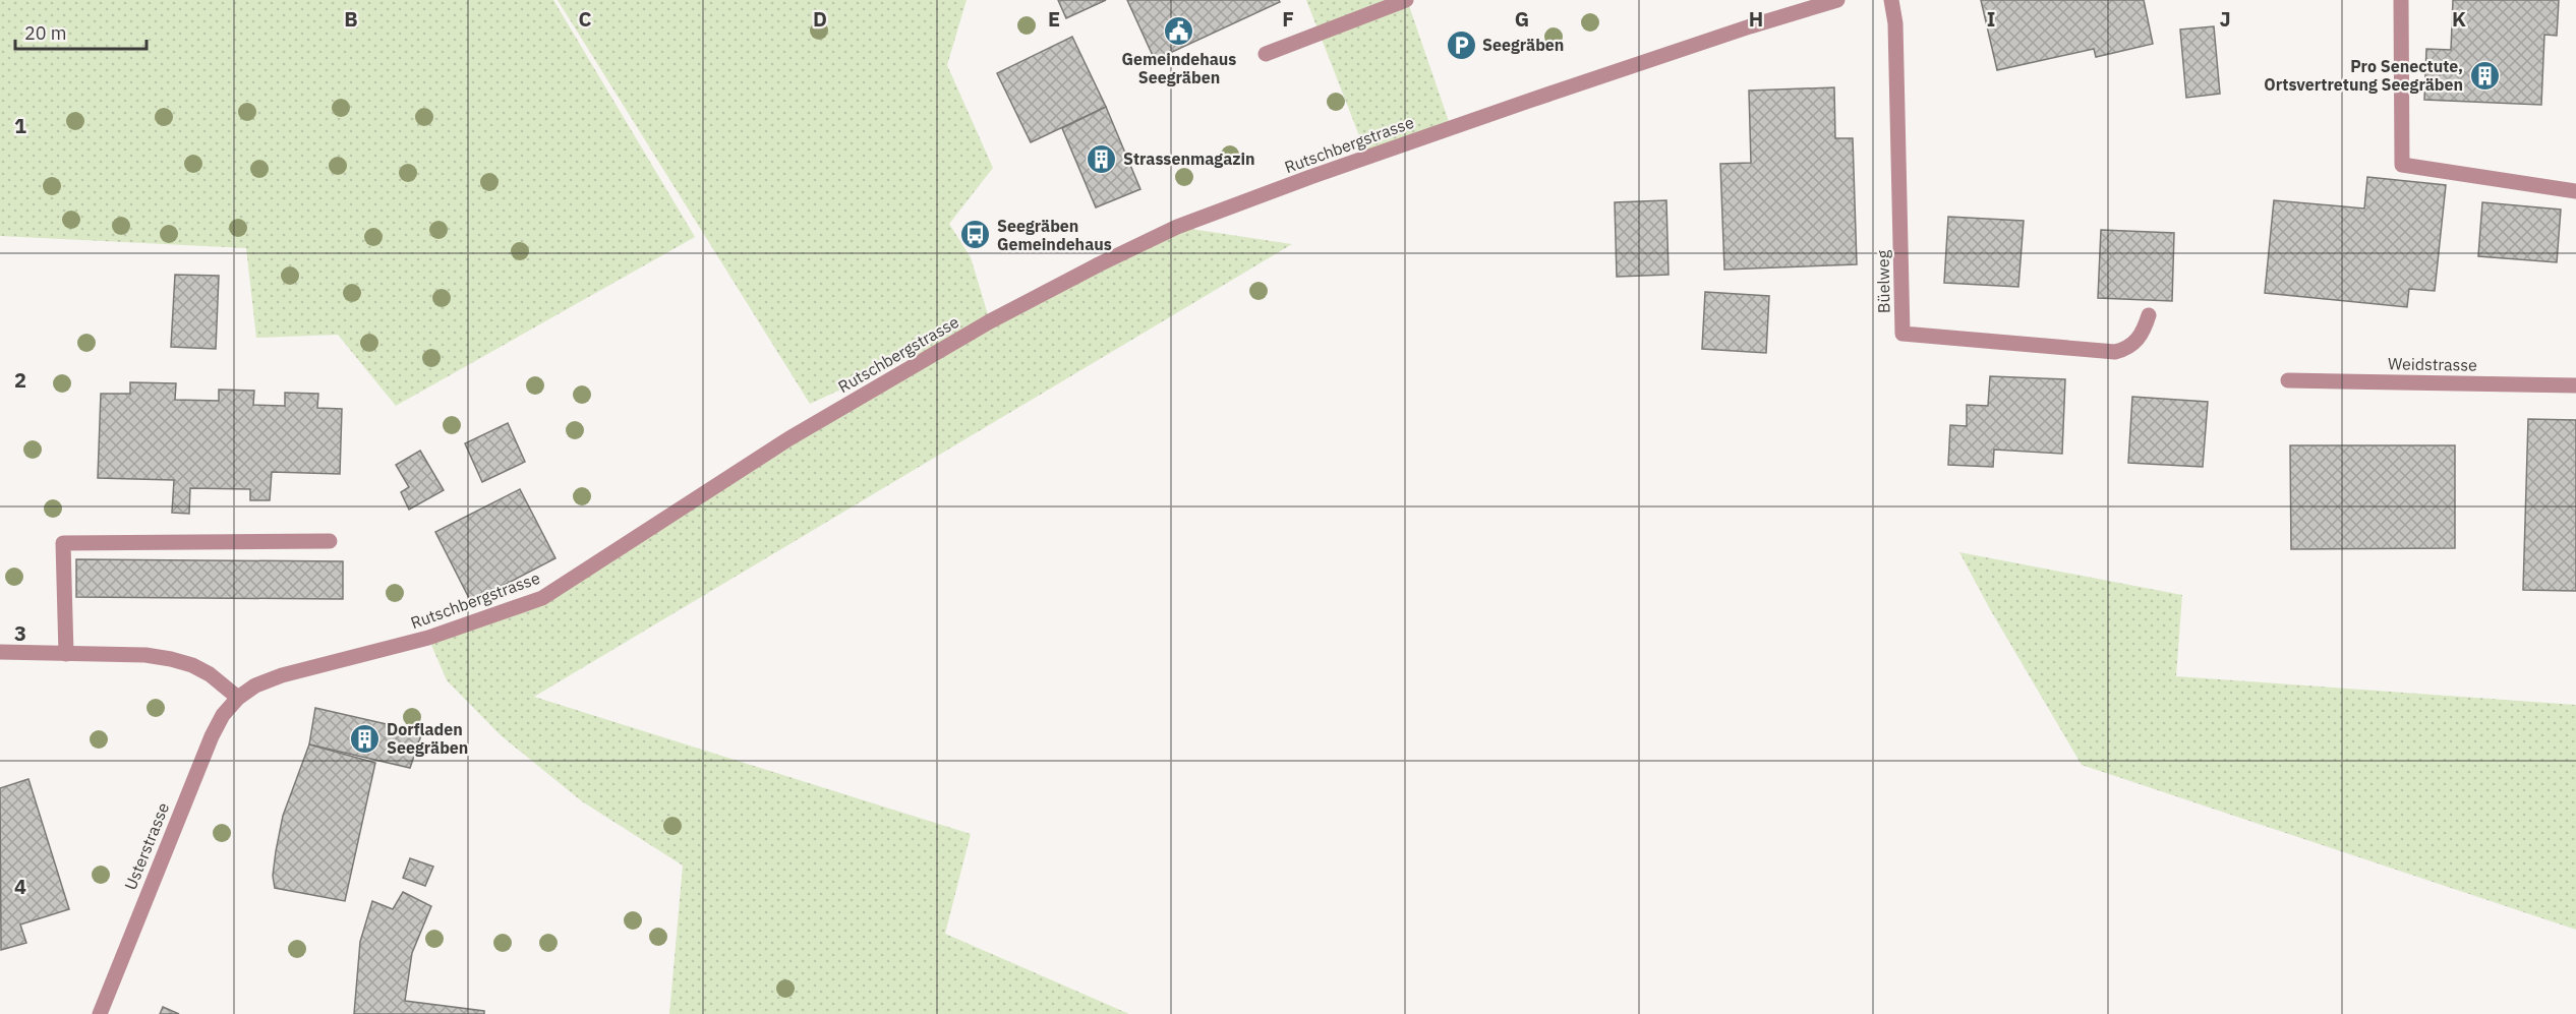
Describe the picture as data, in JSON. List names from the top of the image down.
{
  "streets": {
    "street": [
      "Rutschbergstrasse",
      "Büelweg",
      "Weidstrasse",
      "Usterstrasse"
    ]
  },
  "crossings": [
    ["Rutschbergstrasse", "Usterstrasse"]
  ],
  "places": {
    "public building": ["Gemeindehaus Seegräben"],
    "parking": ["Seegräben"],
    "building": ["Pro Senectute, Ortsvertretung Seegräben", "Strassenmagazin", "Dorfladen Seegräben"],
    "bus stop": ["Seegräben Gemeindehaus"]
  },
  "scale_bar": "20 m",
  "grid": {
    "columns": [
      "B",
      "C",
      "D",
      "E",
      "F",
      "G",
      "H",
      "I",
      "J",
      "K"
    ],
    "rows": [
      "1",
      "2",
      "3",
      "4"
    ]
  }
}
